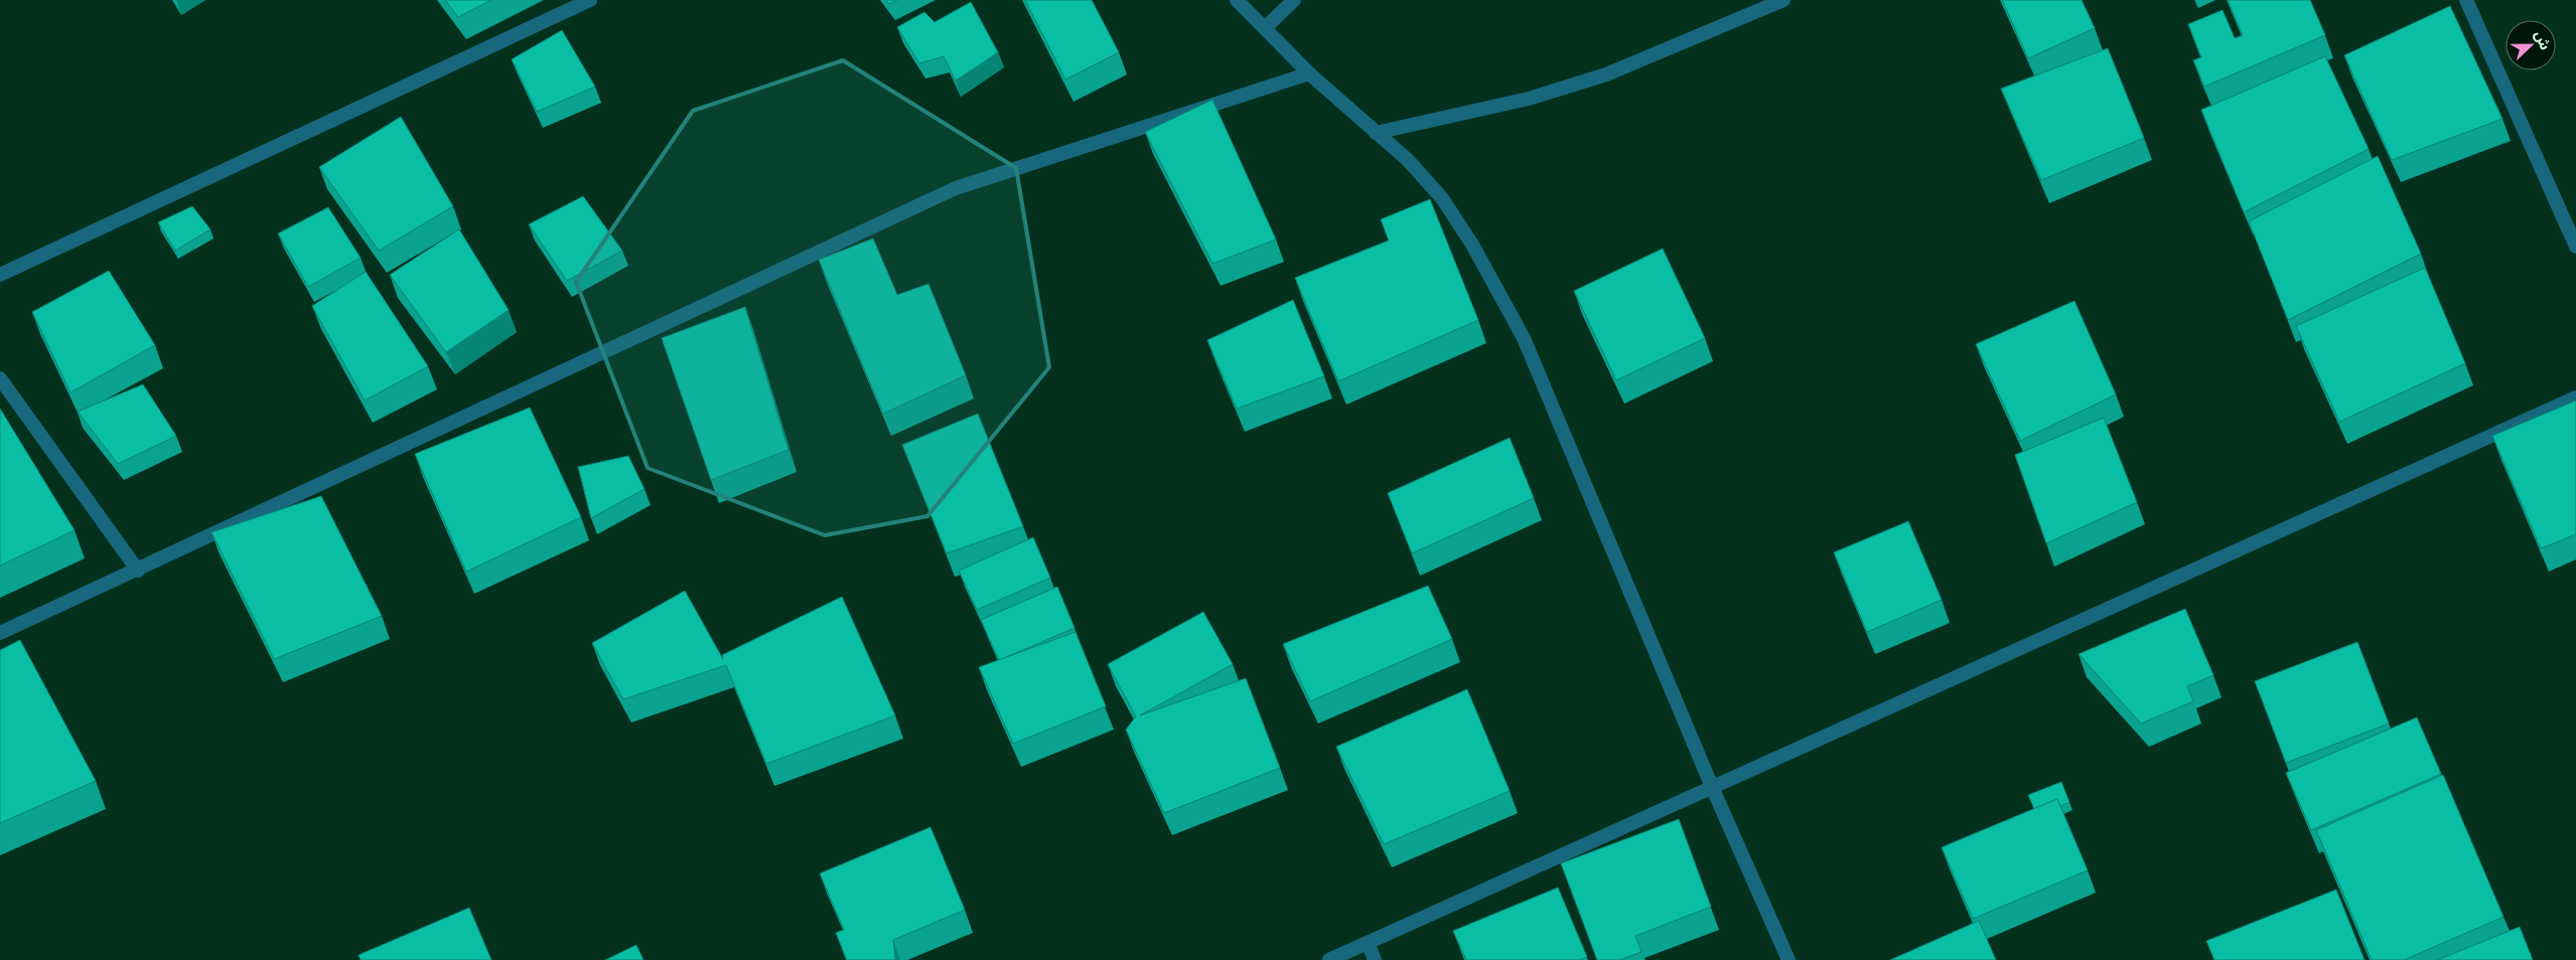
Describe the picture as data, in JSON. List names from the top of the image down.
{
  "north": "right"
}
